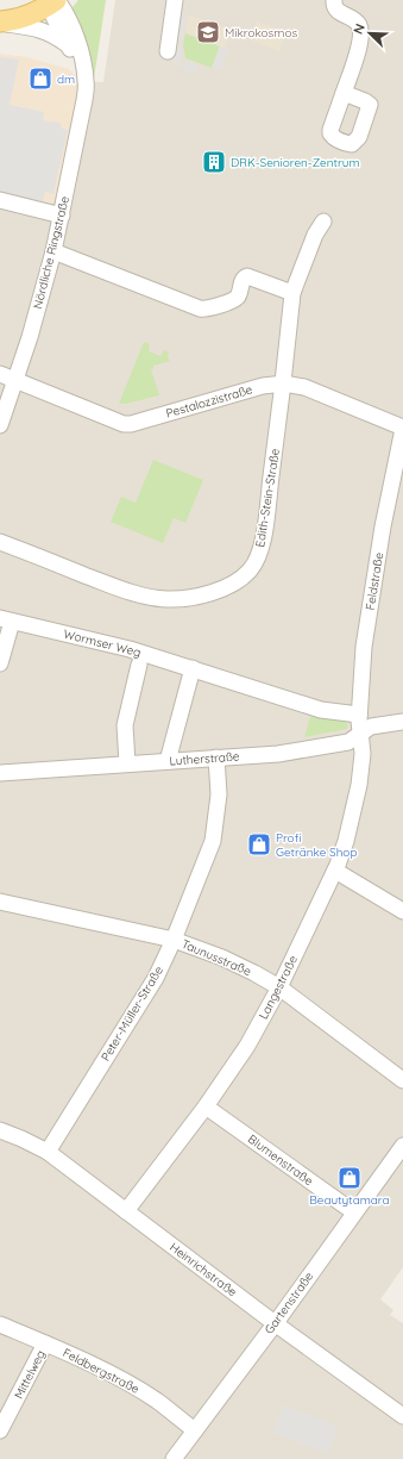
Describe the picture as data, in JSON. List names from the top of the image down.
{
  "streets": {
    "street": [
      "Nördliche Ringstraße",
      "Pestalozzistraße",
      "Edith-Stein-Straße",
      "Feldstraße",
      "Wormser Weg",
      "Lutherstraße",
      "Taunusstraße",
      "Langestraße",
      "Peter-Müller-Straße",
      "Blumenstraße",
      "Heinrichstraße",
      "Gartenstraße",
      "Feldbergstraße",
      "Mittelweg"
    ]
  },
  "crossings": [
    ["Nördliche Ringstraße", "Pestalozzistraße"],
    ["Pestalozzistraße", "Edith-Stein-Straße"],
    ["Pestalozzistraße", "Feldstraße"],
    ["Feldstraße", "Wormser Weg"],
    ["Feldstraße", "Lutherstraße"],
    ["Feldstraße", "Langestraße"],
    ["Lutherstraße", "Langestraße"],
    ["Lutherstraße", "Peter-Müller-Straße"],
    ["Taunusstraße", "Langestraße"],
    ["Taunusstraße", "Peter-Müller-Straße"],
    ["Langestraße", "Blumenstraße"],
    ["Langestraße", "Heinrichstraße"],
    ["Peter-Müller-Straße", "Heinrichstraße"],
    ["Blumenstraße", "Gartenstraße"],
    ["Heinrichstraße", "Gartenstraße"],
    ["Gartenstraße", "Feldbergstraße"],
    ["Feldbergstraße", "Mittelweg"]
  ],
  "places": {
    "school or university": ["Mikrokosmos"],
    "shop": ["dm", "Profi Getränke Shop", "Beautytamara"],
    "building": ["DRK-Senioren-Zentrum"]
  },
  "north": "top left"
}
